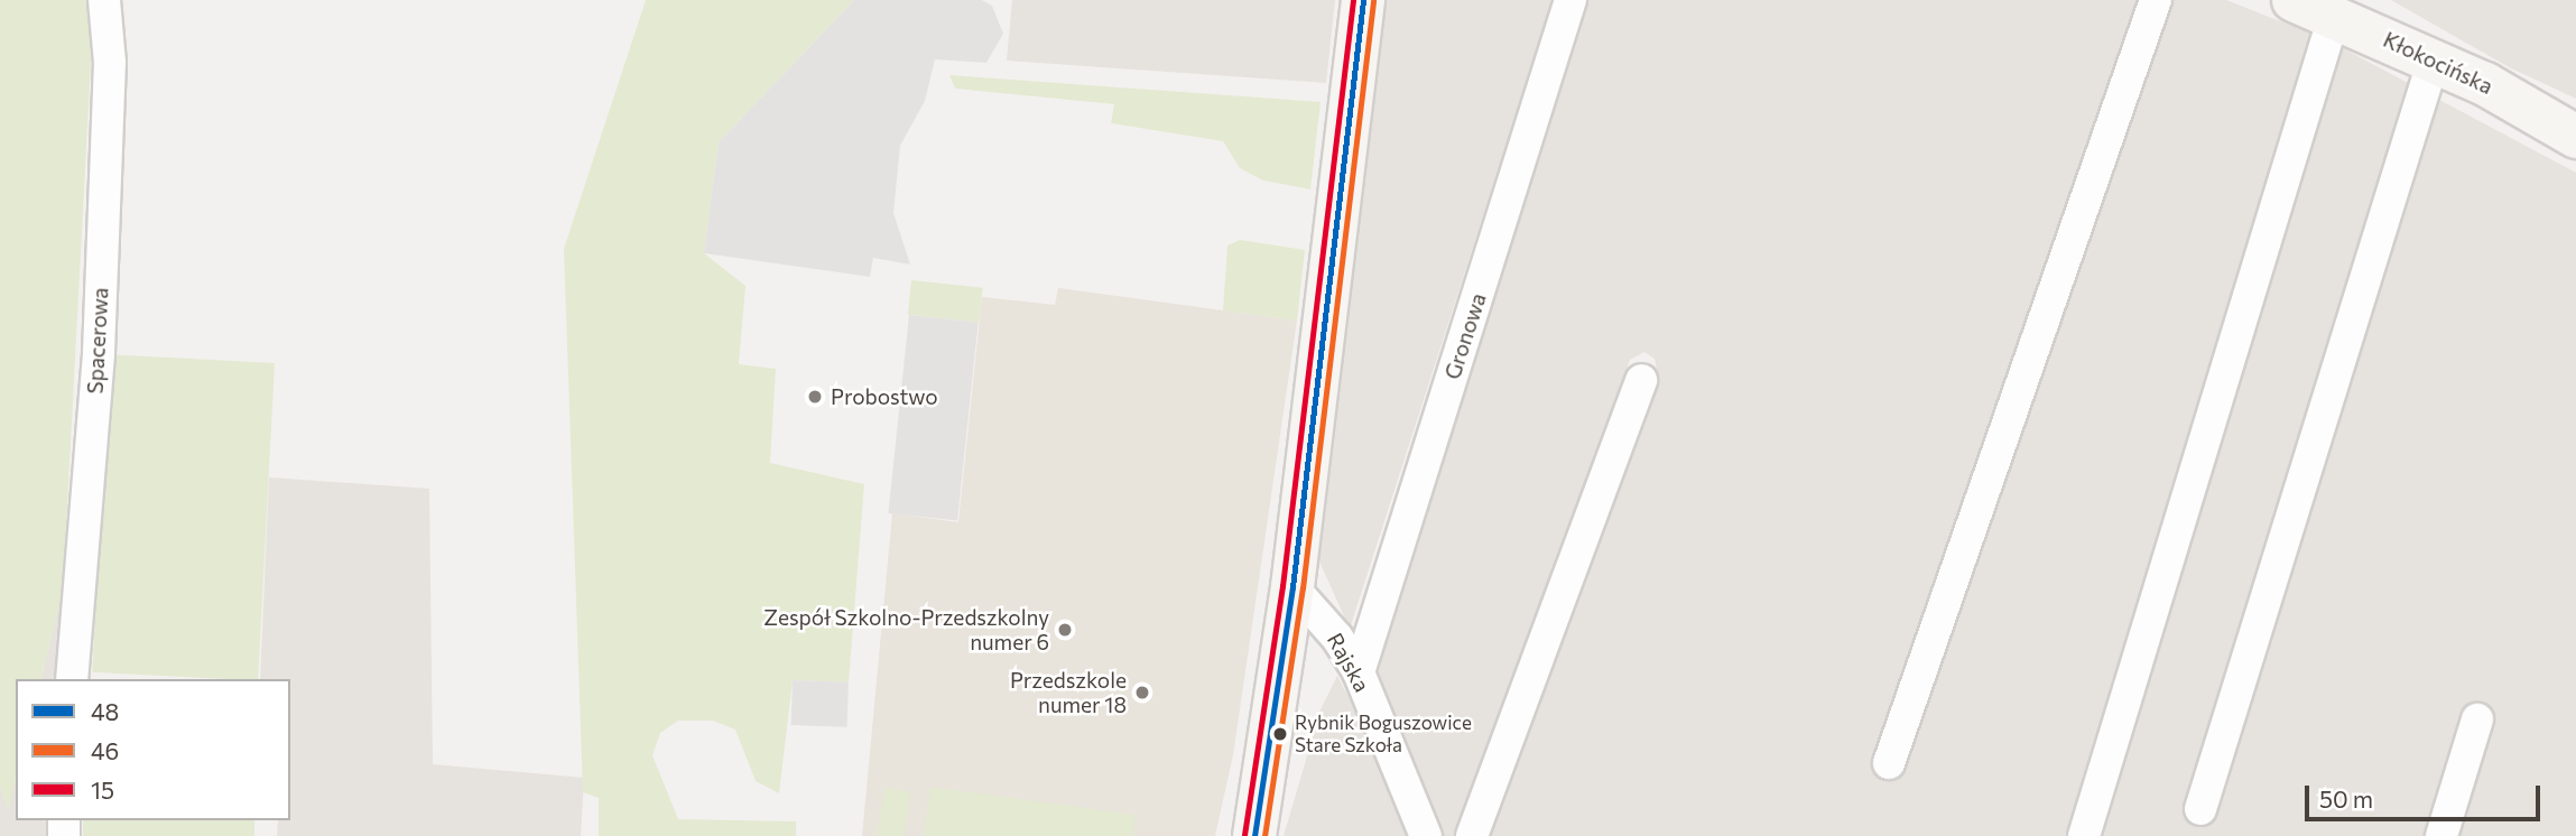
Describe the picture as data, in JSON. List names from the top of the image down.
{
  "streets": {
    "street": [
      "Kłokocińska",
      "Gronowa",
      "Spacerowa",
      "Rajska"
    ]
  },
  "crossings": [
    ["Gronowa", "Rajska"]
  ],
  "places": [
    "Probostwo",
    "Zespół Szkolno-Przedszkolny numer 6",
    "Przedszkole numer 18",
    "Rybnik Boguszowice Stare Szkoła"
  ],
  "lines": ["transit line 48", "transit line 15", "transit line 46"],
  "legend": ["48", "46", "15"],
  "scale_bar": "50 m"
}
